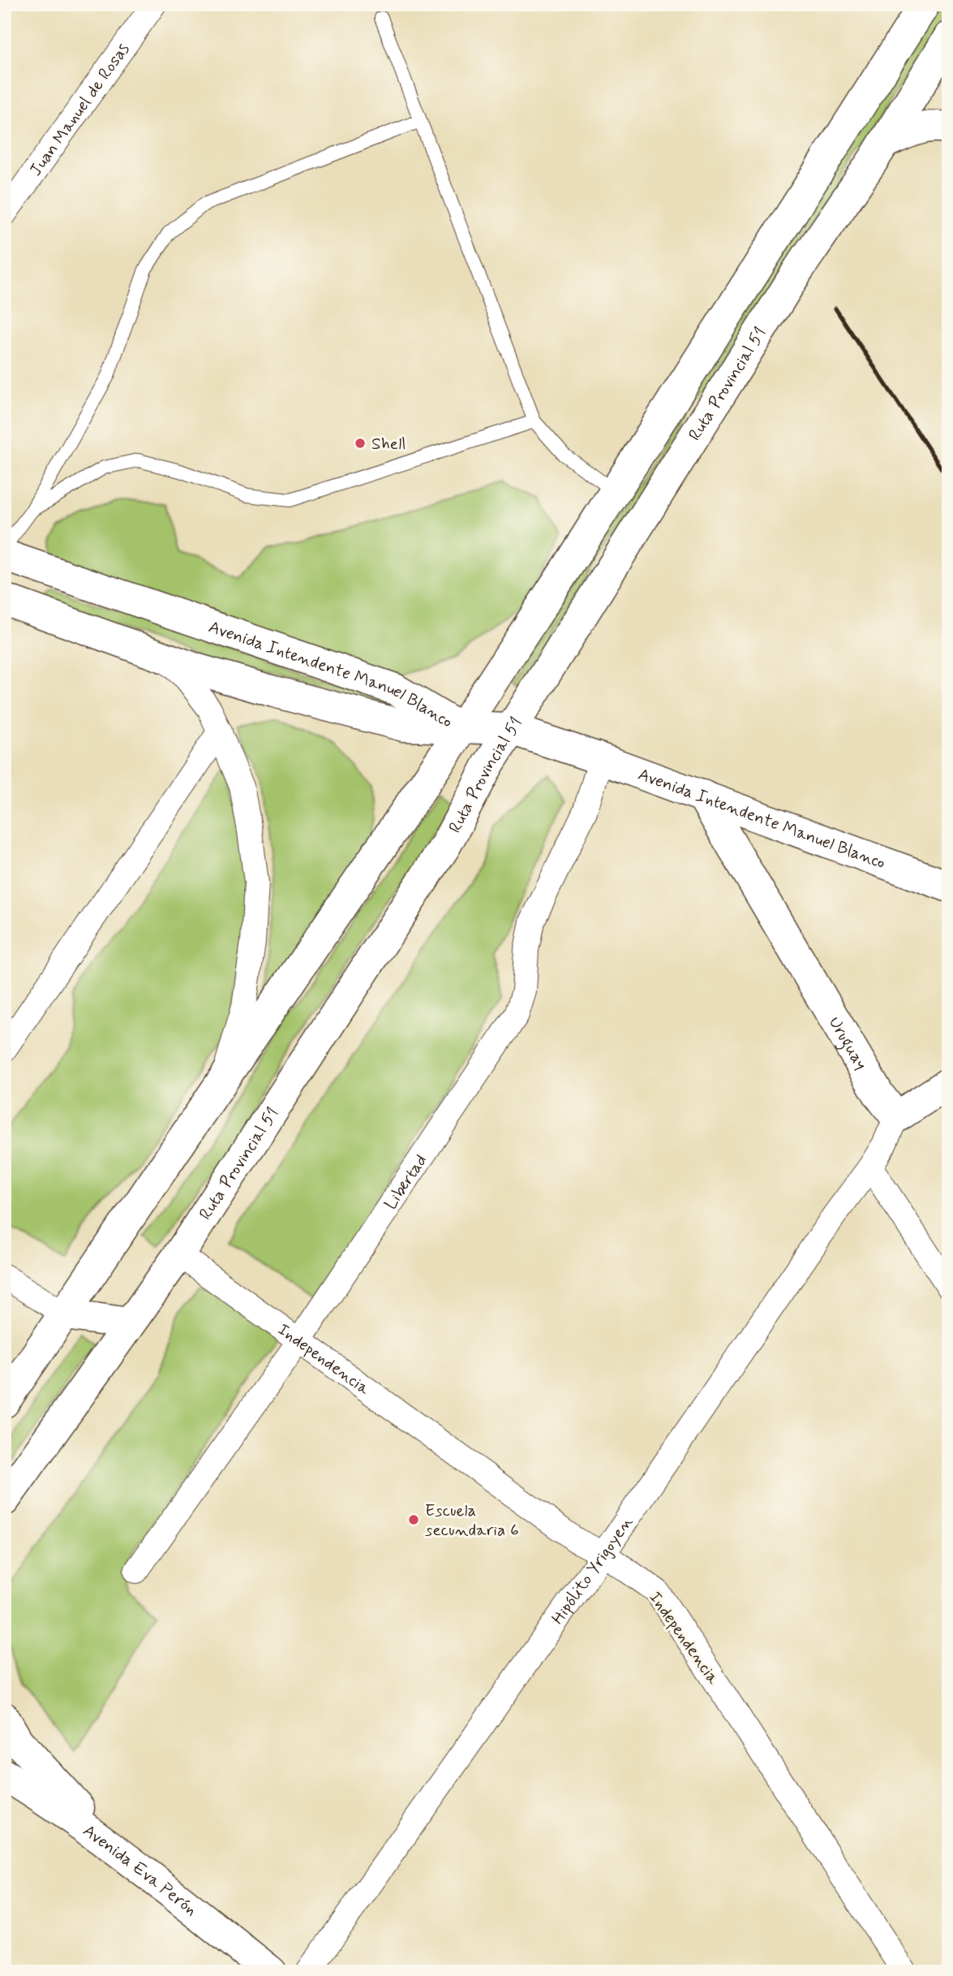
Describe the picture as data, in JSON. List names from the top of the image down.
{
  "streets": {
    "main road": [
      "Ruta Provincial 51",
      "Avenida Intendente Manuel Blanco",
      "Uruguay",
      "Avenida Eva Perón"
    ],
    "street": [
      "Juan Manuel de Rosas",
      "Libertad",
      "Independencia",
      "Hipólito Yrigoyen"
    ]
  },
  "crossings": [
    ["Ruta Provincial 51", "Avenida Intendente Manuel Blanco"],
    ["Ruta Provincial 51", "Independencia"],
    ["Avenida Intendente Manuel Blanco", "Uruguay"],
    ["Avenida Intendente Manuel Blanco", "Libertad"],
    ["Libertad", "Independencia"],
    ["Independencia", "Hipólito Yrigoyen"]
  ],
  "places": ["Shell", "Escuela secundaria 6"]
}
